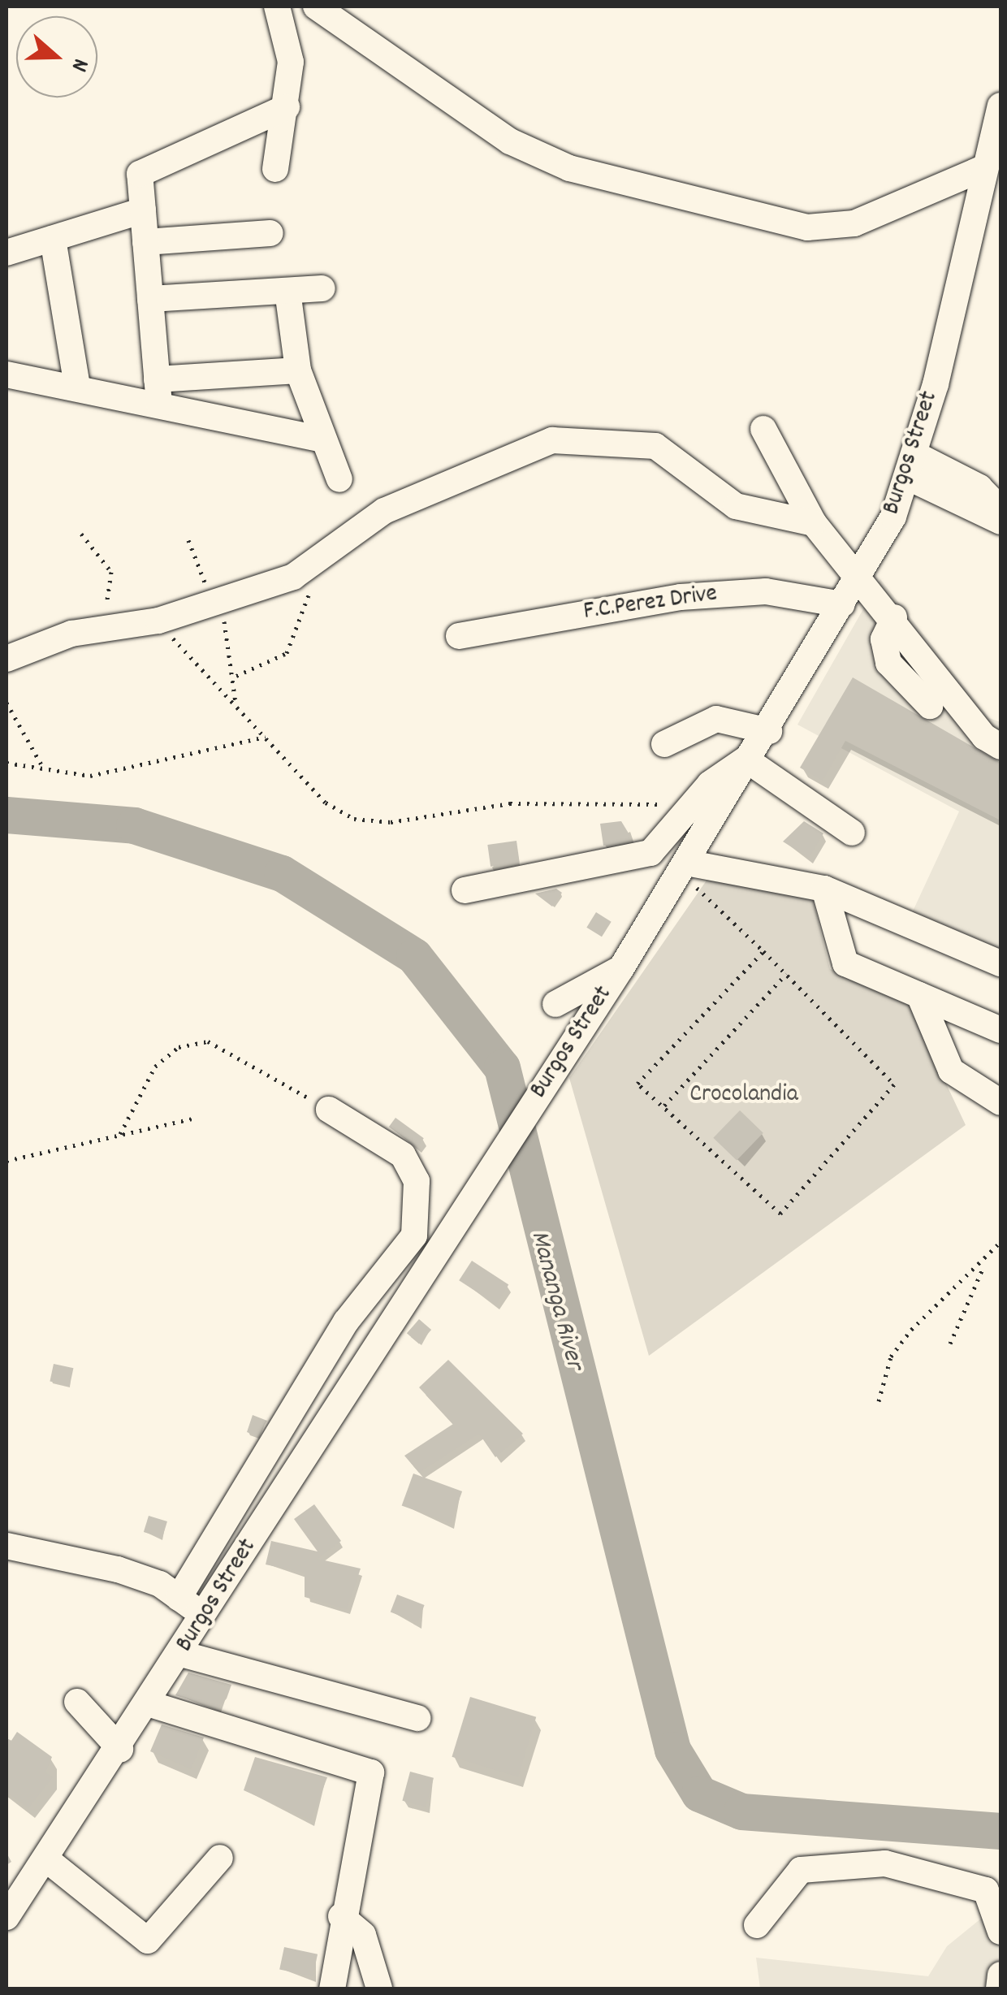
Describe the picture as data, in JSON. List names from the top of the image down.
{
  "streets": {
    "street": ["Burgos Street", "F.C.Perez Drive"]
  },
  "crossings": [
    ["Burgos Street", "F.C.Perez Drive"]
  ],
  "water": ["Mananga River"],
  "parks": ["Crocolandia"],
  "north": "right"
}
